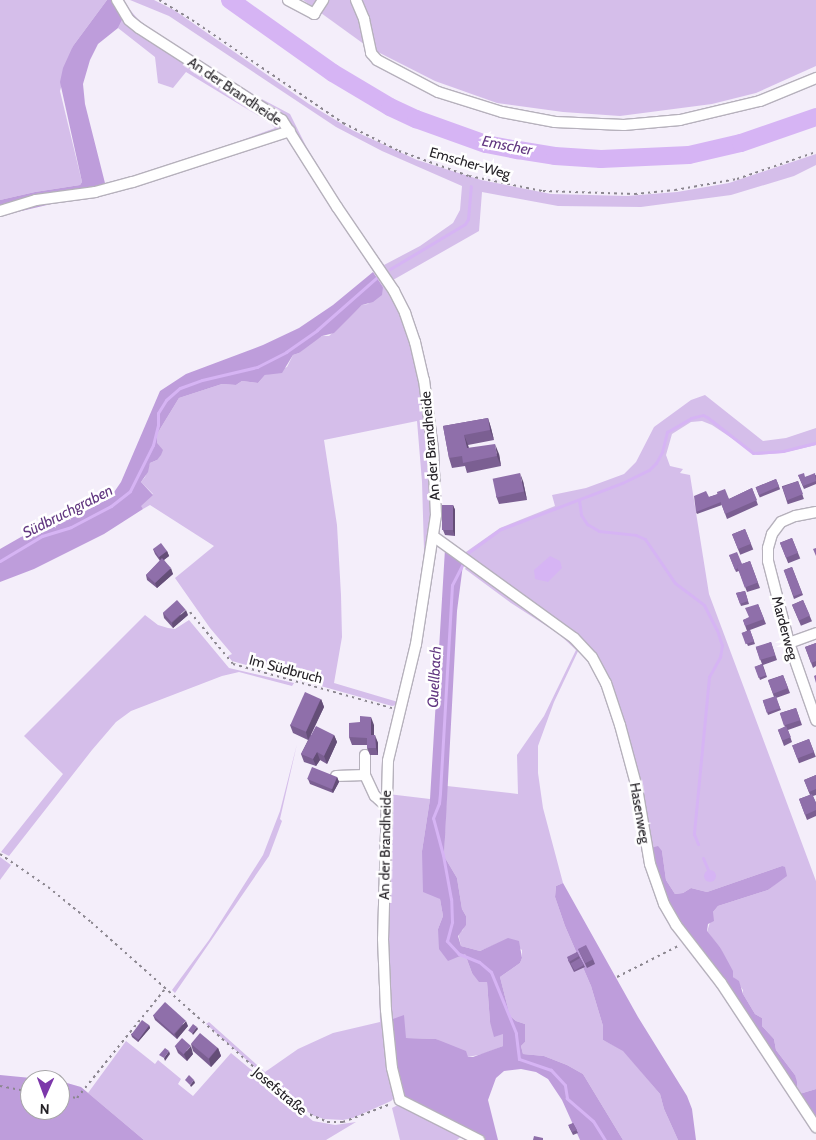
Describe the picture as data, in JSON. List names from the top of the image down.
{
  "streets": {
    "street": ["An der Brandheide", "Marderweg", "Hasenweg"],
    "path": ["Emscher-Weg", "Im Südbruch", "Josefstraße"]
  },
  "crossings": [
    ["An der Brandheide", "Im Südbruch"],
    ["An der Brandheide", "Hasenweg"],
    ["An der Brandheide", "Josefstraße"]
  ],
  "water": ["Emscher", "Südbruchgraben", "Quellbach"],
  "north": "bottom"
}
